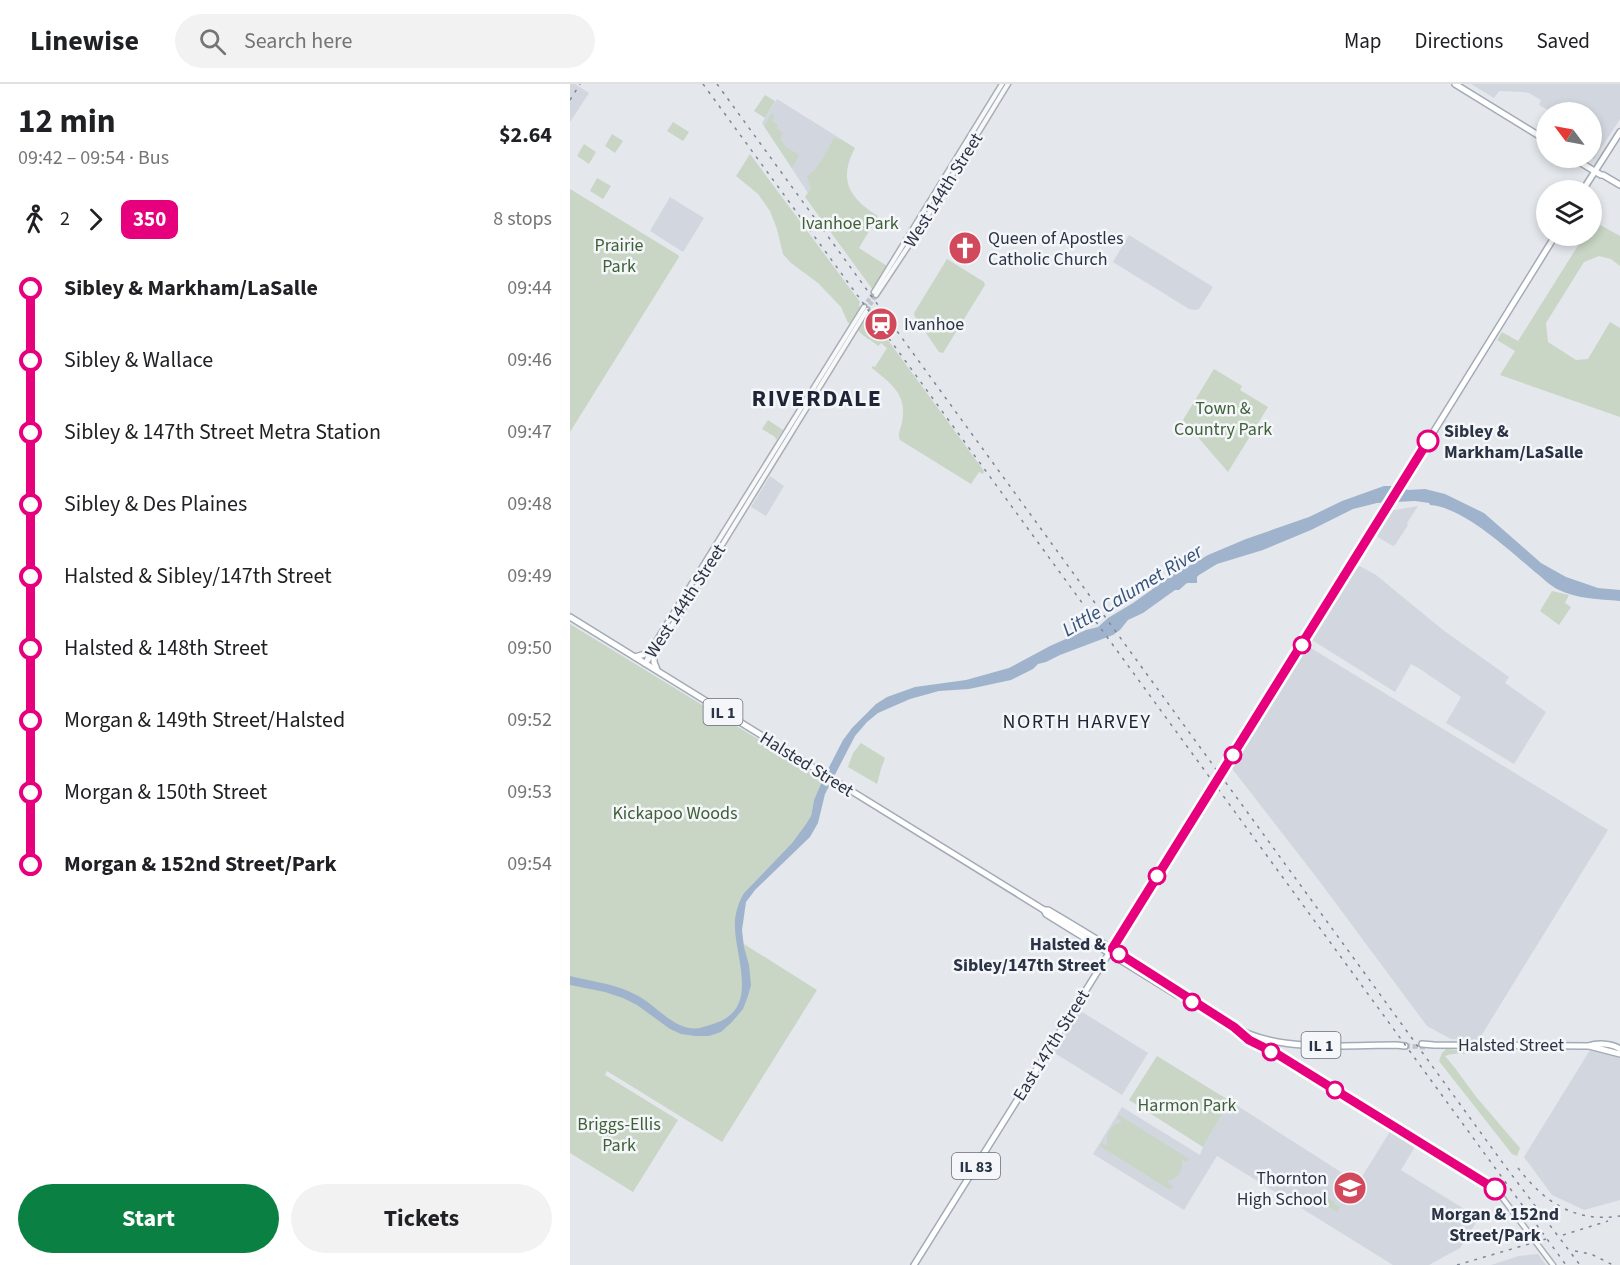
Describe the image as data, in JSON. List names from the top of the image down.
{
  "streets": {
    "main road": [
      "IL 1",
      "Halsted Street",
      "East 147th Street",
      "IL 83"
    ],
    "street": ["West 144th Street"]
  },
  "crossings": [
    ["West 144th Street", "Halsted Street"],
    ["Halsted Street", "East 147th Street"]
  ],
  "districts": ["RIVERDALE", "NORTH HARVEY"],
  "water": ["Little Calumet River"],
  "parks": [
    "Ivanhoe Park",
    "Prairie Park",
    "Town & Country Park",
    "Kickapoo Woods",
    "Harmon Park",
    "Briggs-Ellis Park"
  ],
  "places": {
    "church": ["Queen of Apostles Catholic Church"],
    "station": ["Ivanhoe"],
    "other": ["Sibley & Markham/LaSalle", "Halsted & Sibley/147th Street", "Morgan & 152nd Street/Park"],
    "school or university": ["Thornton High School"]
  },
  "lines": ["bus line 350"],
  "north": "top left",
  "page": {
    "header": "Linewise",
    "search": "Search here",
    "nav": ["Map", "Directions", "Saved"],
    "heading": ["12 min", "09:42 – 09:54 · Bus", "$2.64"],
    "legs": ["2", "350", "8 stops"],
    "list": [
      {
        "name": "Sibley & Markham/LaSalle",
        "value": "09:44"
      },
      {
        "name": "Sibley & Wallace",
        "value": "09:46"
      },
      {
        "name": "Sibley & 147th Street Metra Station",
        "value": "09:47"
      },
      {
        "name": "Sibley & Des Plaines",
        "value": "09:48"
      },
      {
        "name": "Halsted & Sibley/147th Street",
        "value": "09:49"
      },
      {
        "name": "Halsted & 148th Street",
        "value": "09:50"
      },
      {
        "name": "Morgan & 149th Street/Halsted",
        "value": "09:52"
      },
      {
        "name": "Morgan & 150th Street",
        "value": "09:53"
      },
      {
        "name": "Morgan & 152nd Street/Park",
        "value": "09:54"
      }
    ],
    "buttons": ["Start", "Tickets"]
  }
}
